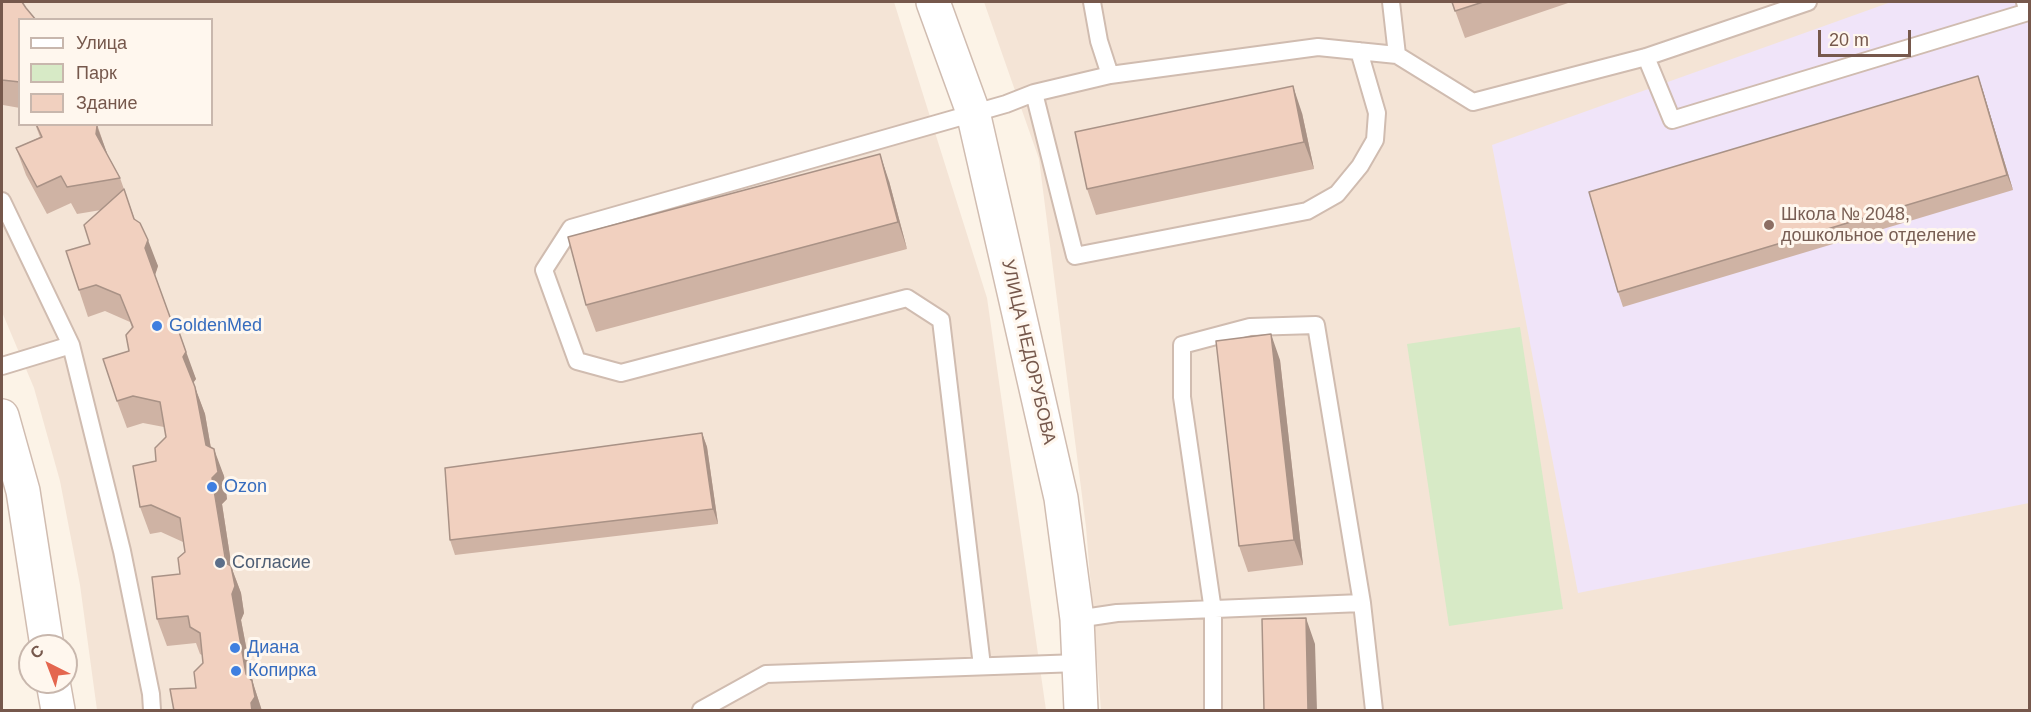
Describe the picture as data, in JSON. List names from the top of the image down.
{
  "streets": {
    "street": ["УЛИЦА НЕДОРУБОВА"]
  },
  "places": [
    "Школа № 2048, дошкольное отделение",
    "GoldenMed",
    "Ozon",
    "Согласие",
    "Диана",
    "Копирка"
  ],
  "legend": ["Улица", "Парк", "Здание"],
  "scale_bar": "20 m",
  "north": "top left"
}
